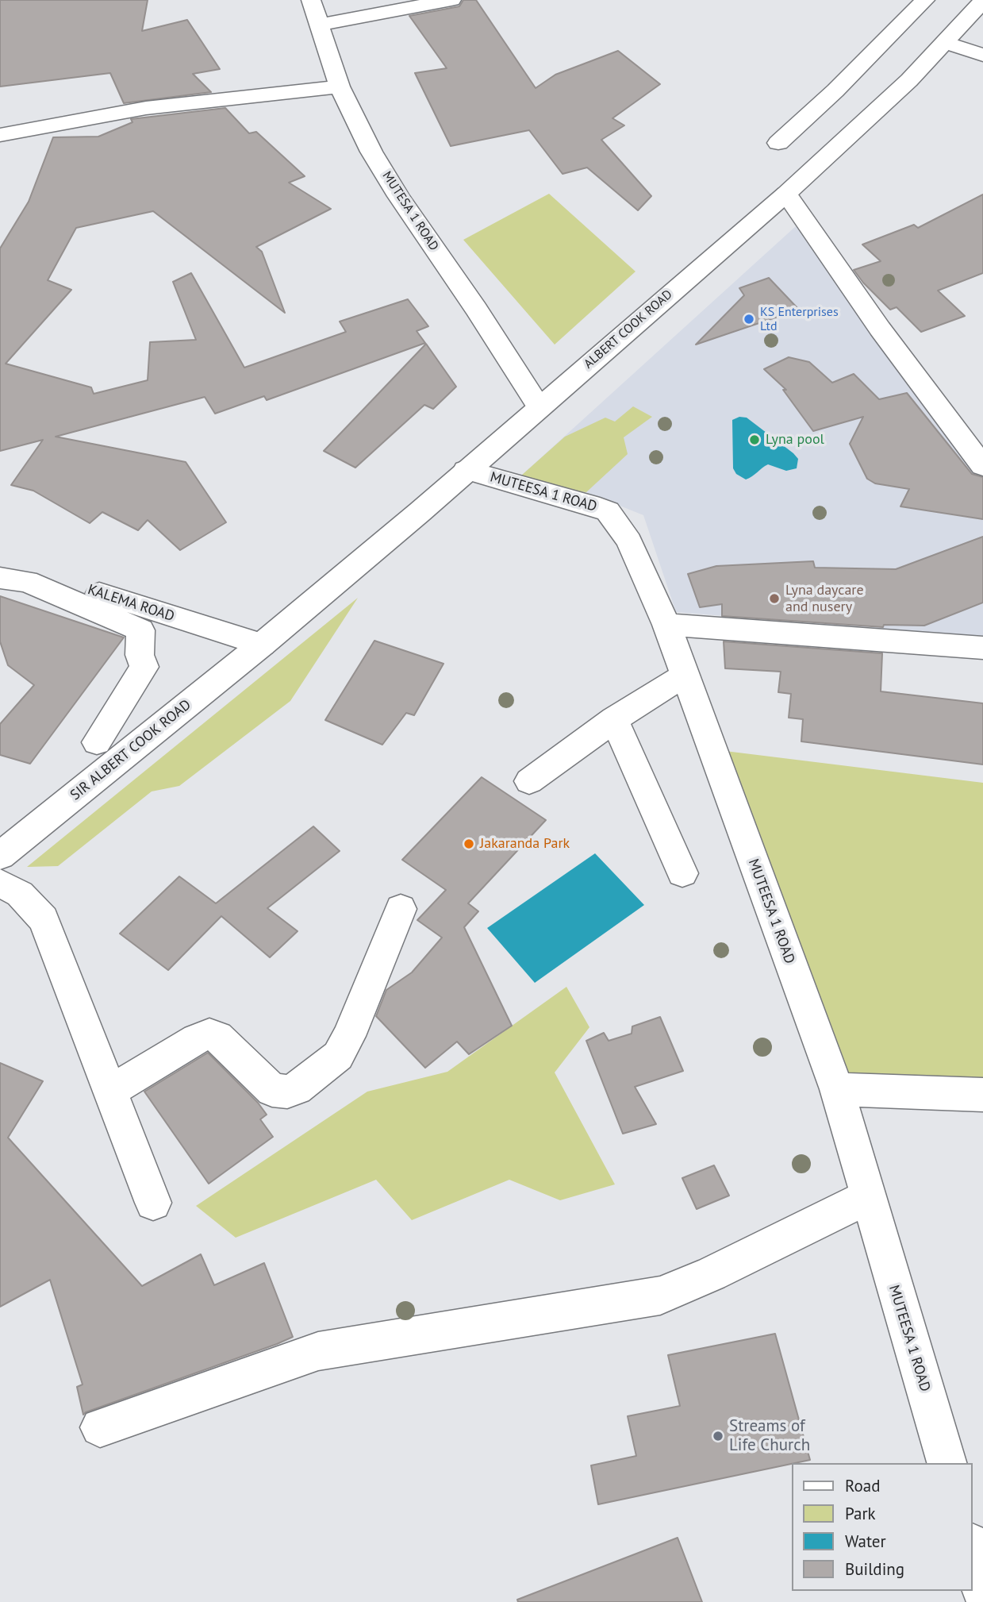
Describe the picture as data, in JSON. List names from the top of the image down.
{
  "streets": {
    "street": [
      "MUTESA 1 ROAD",
      "ALBERT COOK ROAD",
      "MUTEESA 1 ROAD",
      "KALEMA ROAD",
      "SIR ALBERT COOK ROAD"
    ]
  },
  "crossings": [
    ["MUTESA 1 ROAD", "ALBERT COOK ROAD"],
    ["ALBERT COOK ROAD", "MUTEESA 1 ROAD"],
    ["ALBERT COOK ROAD", "KALEMA ROAD"],
    ["ALBERT COOK ROAD", "SIR ALBERT COOK ROAD"],
    ["KALEMA ROAD", "SIR ALBERT COOK ROAD"]
  ],
  "places": [
    "KS Enterprises Ltd",
    "Lyna pool",
    "Lyna daycare and nusery",
    "Jakaranda Park",
    "Streams of Life Church"
  ],
  "legend": [
    "Road",
    "Park",
    "Water",
    "Building"
  ]
}
